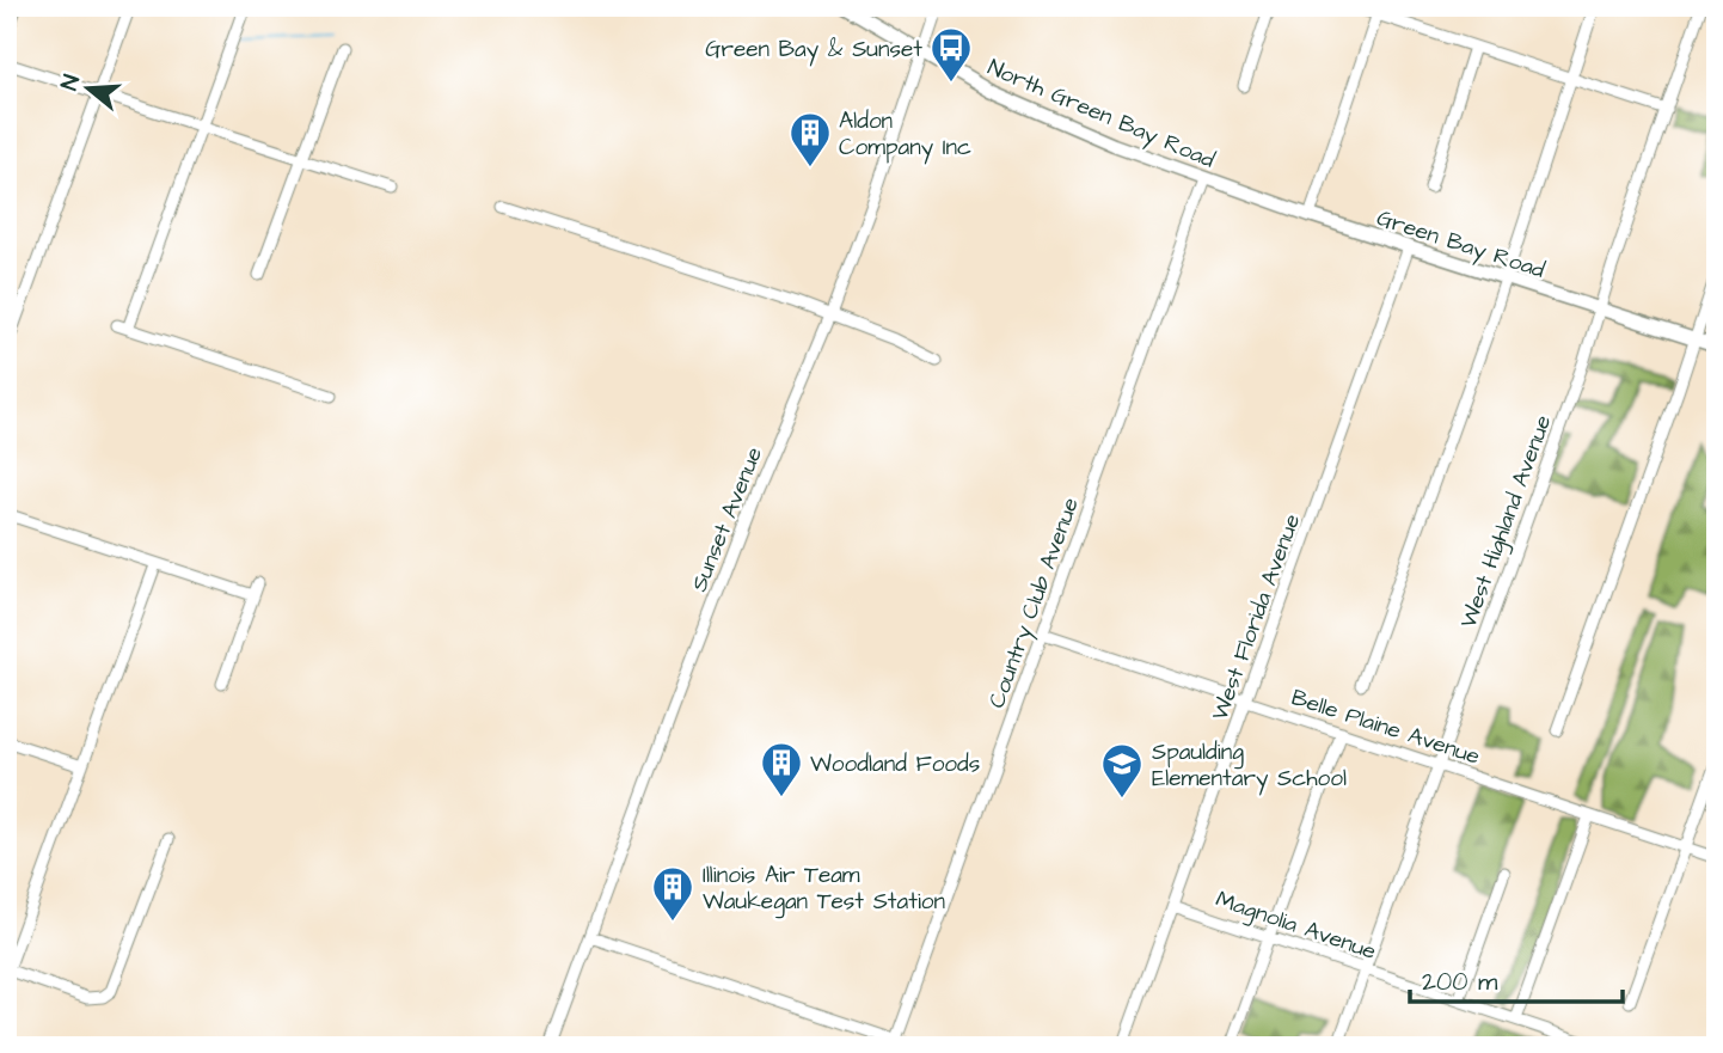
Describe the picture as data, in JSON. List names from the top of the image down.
{
  "streets": {
    "main road": ["North Green Bay Road", "Green Bay Road"],
    "street": [
      "Sunset Avenue",
      "West Highland Avenue",
      "Country Club Avenue",
      "West Florida Avenue",
      "Belle Plaine Avenue",
      "Magnolia Avenue"
    ]
  },
  "crossings": [
    ["North Green Bay Road", "Green Bay Road"],
    ["North Green Bay Road", "Sunset Avenue"],
    ["North Green Bay Road", "Country Club Avenue"],
    ["Green Bay Road", "West Highland Avenue"],
    ["Green Bay Road", "West Florida Avenue"],
    ["West Highland Avenue", "Belle Plaine Avenue"],
    ["West Highland Avenue", "Magnolia Avenue"],
    ["Country Club Avenue", "Belle Plaine Avenue"],
    ["West Florida Avenue", "Belle Plaine Avenue"],
    ["West Florida Avenue", "Magnolia Avenue"]
  ],
  "places": {
    "bus stop": ["Green Bay & Sunset"],
    "building": ["Aldon Company Inc", "Woodland Foods", "Illinois Air Team Waukegan Test Station"],
    "school or university": ["Spaulding Elementary School"]
  },
  "scale_bar": "200 m",
  "north": "left"
}
